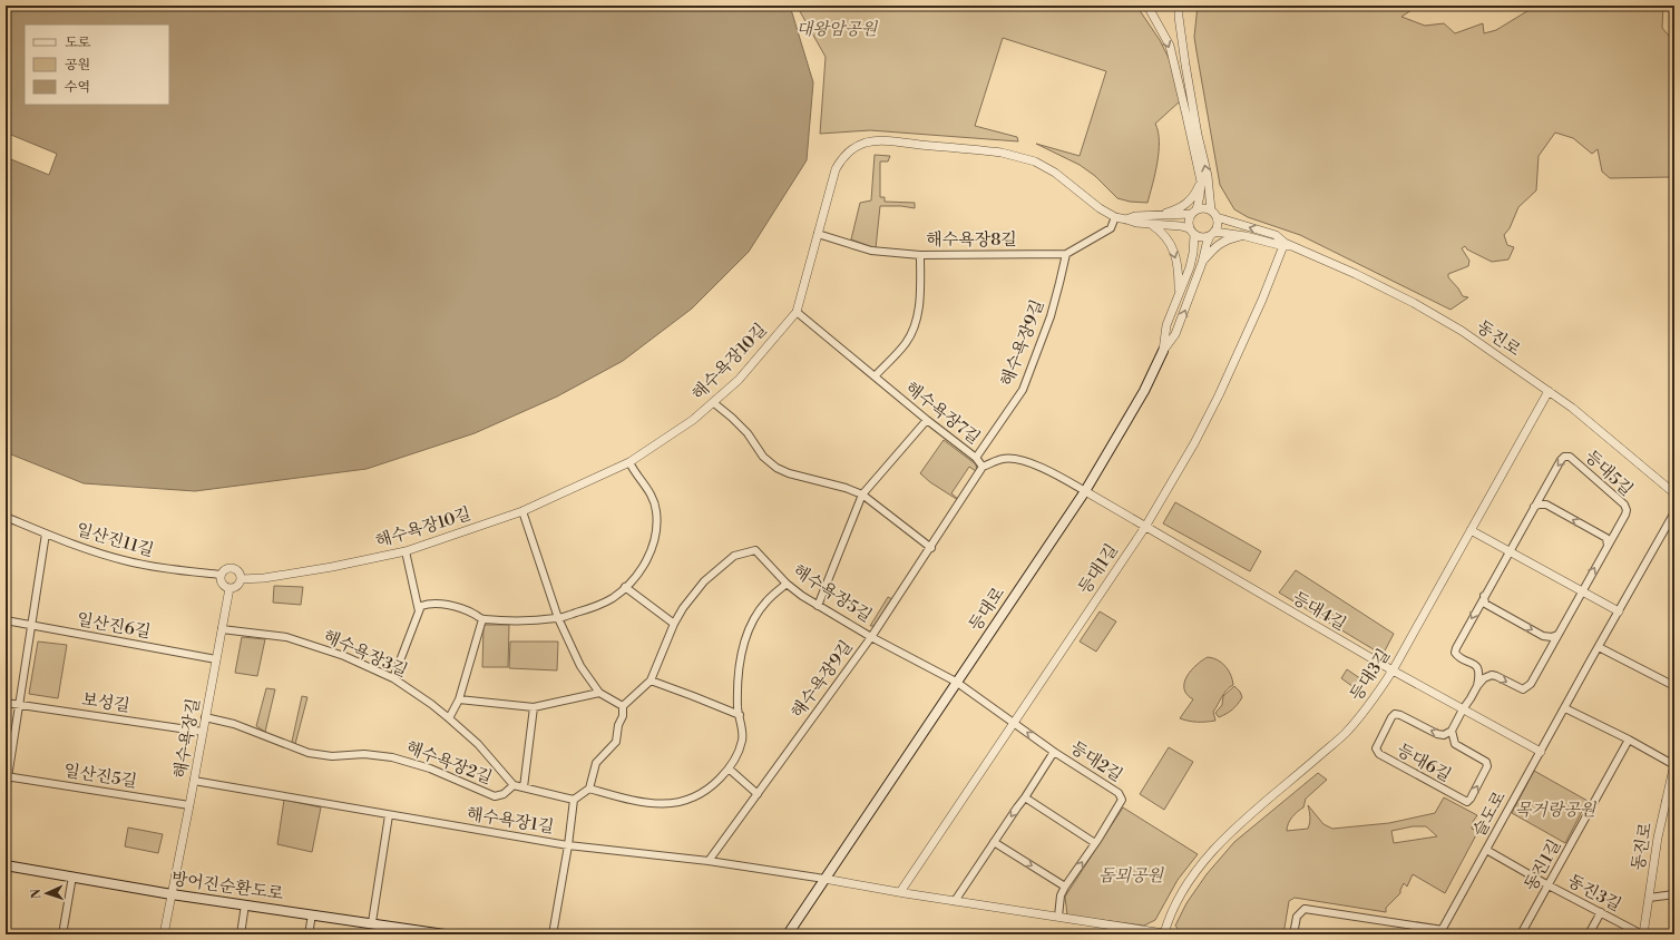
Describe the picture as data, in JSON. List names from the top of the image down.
{
  "streets": {
    "main road": ["등대로", "방어진순환도로"],
    "street": [
      "해수욕장8길",
      "동진로",
      "해수욕장9길",
      "해수욕장10길",
      "해수욕장7길",
      "등대5길",
      "일산진11길",
      "등대1길",
      "해수욕장5길",
      "등대4길",
      "일산진6길",
      "해수욕장3길",
      "등대3길",
      "보성길",
      "해수욕장길",
      "등대2길",
      "해수욕장2길",
      "등대6길",
      "일산진5길",
      "슬도로",
      "해수욕장1길",
      "동진1길",
      "동진3길"
    ]
  },
  "crossings": [
    ["해수욕장8길", "해수욕장9길"],
    ["해수욕장8길", "해수욕장10길"],
    ["동진로", "등대1길"],
    ["동진로", "등대3길"],
    ["동진로", "동진3길"],
    ["해수욕장9길", "해수욕장7길"],
    ["해수욕장9길", "해수욕장5길"],
    ["해수욕장9길", "해수욕장1길"],
    ["해수욕장10길", "해수욕장7길"],
    ["해수욕장10길", "일산진11길"],
    ["해수욕장10길", "해수욕장길"],
    ["해수욕장7길", "등대로"],
    ["해수욕장7길", "등대4길"],
    ["일산진11길", "해수욕장길"],
    ["등대1길", "해수욕장5길"],
    ["등대1길", "등대4길"],
    ["등대1길", "등대2길"],
    ["해수욕장5길", "등대로"],
    ["해수욕장5길", "등대2길"],
    ["등대로", "등대4길"],
    ["등대로", "해수욕장1길"],
    ["등대4길", "등대3길"],
    ["등대4길", "슬도로"],
    ["일산진6길", "해수욕장길"],
    ["해수욕장3길", "해수욕장길"],
    ["해수욕장3길", "해수욕장2길"],
    ["보성길", "해수욕장길"],
    ["해수욕장길", "해수욕장2길"],
    ["해수욕장길", "일산진5길"],
    ["해수욕장길", "해수욕장1길"],
    ["해수욕장길", "방어진순환도로"],
    ["슬도로", "동진3길"],
    ["동진1길", "동진3길"]
  ],
  "parks": ["대왕암공원", "목거랑공원", "돔뫼공원"],
  "legend": ["도로", "공원", "수역"],
  "north": "left"
}
